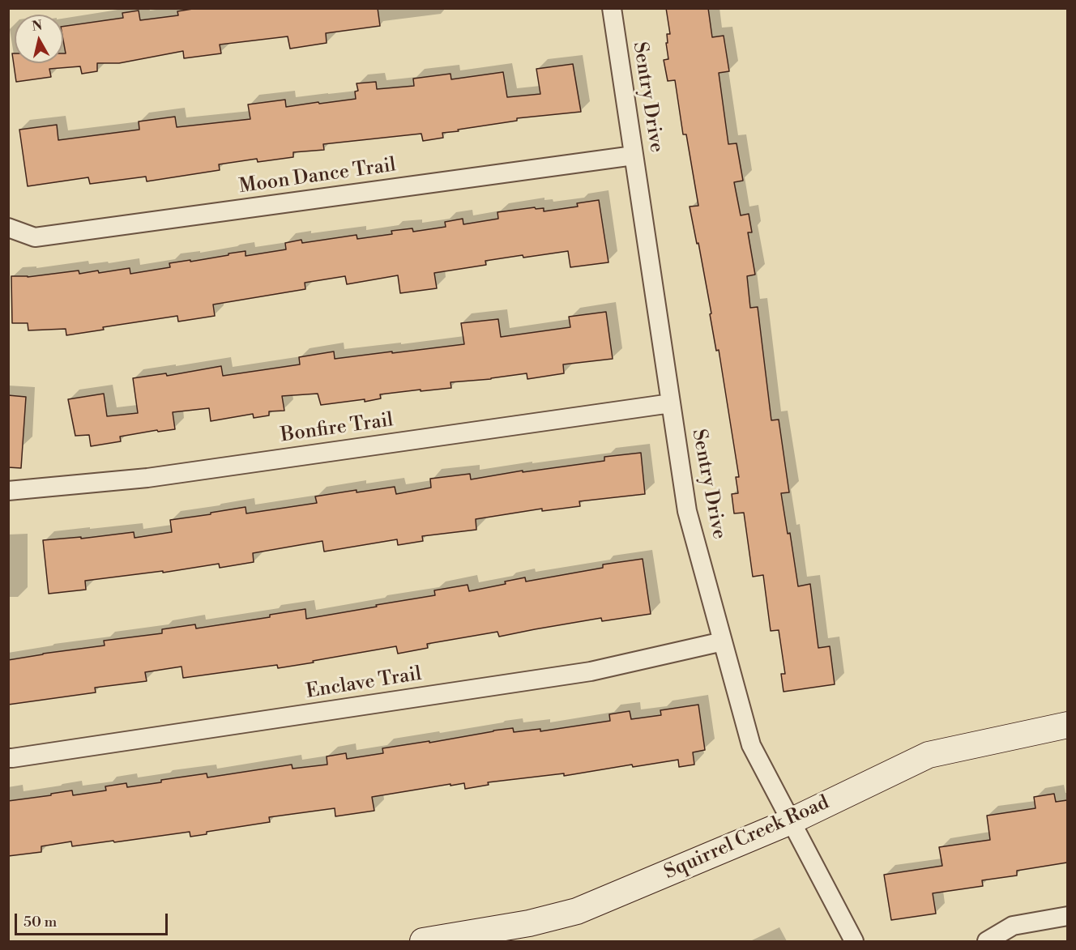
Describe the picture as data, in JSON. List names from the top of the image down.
{
  "streets": {
    "street": [
      "Sentry Drive",
      "Moon Dance Trail",
      "Bonfire Trail",
      "Enclave Trail",
      "Squirrel Creek Road"
    ]
  },
  "crossings": [
    ["Sentry Drive", "Moon Dance Trail"],
    ["Sentry Drive", "Bonfire Trail"],
    ["Sentry Drive", "Enclave Trail"],
    ["Sentry Drive", "Squirrel Creek Road"]
  ],
  "scale_bar": "50 m",
  "north": "top"
}
